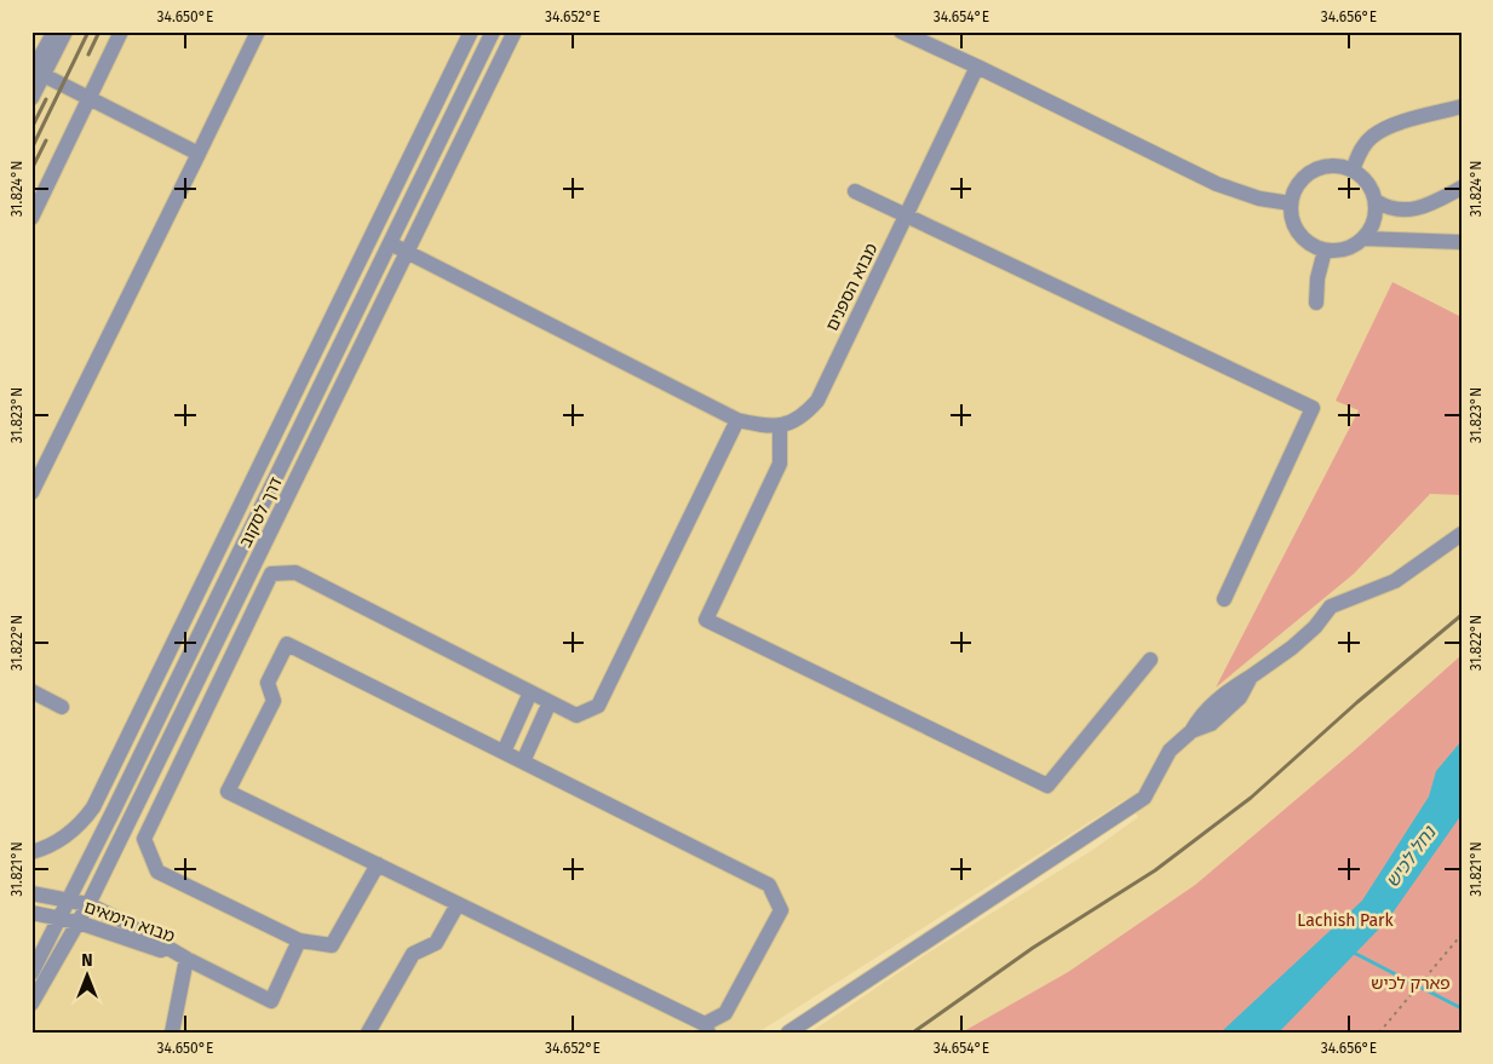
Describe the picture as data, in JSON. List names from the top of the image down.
{
  "streets": {
    "street": ["מבוא הספנים", "דרך לסקוב", "מבוא הימאים"]
  },
  "crossings": [
    ["דרך לסקוב", "מבוא הימאים"]
  ],
  "water": ["נחל לכיש"],
  "parks": ["Lachish Park", "פארק לכיש"],
  "north": "top",
  "coordinates": [
    "34.650°E",
    "34.652°E",
    "34.654°E",
    "34.656°E",
    "31.824°N",
    "31.823°N",
    "31.822°N",
    "31.821°N"
  ]
}
